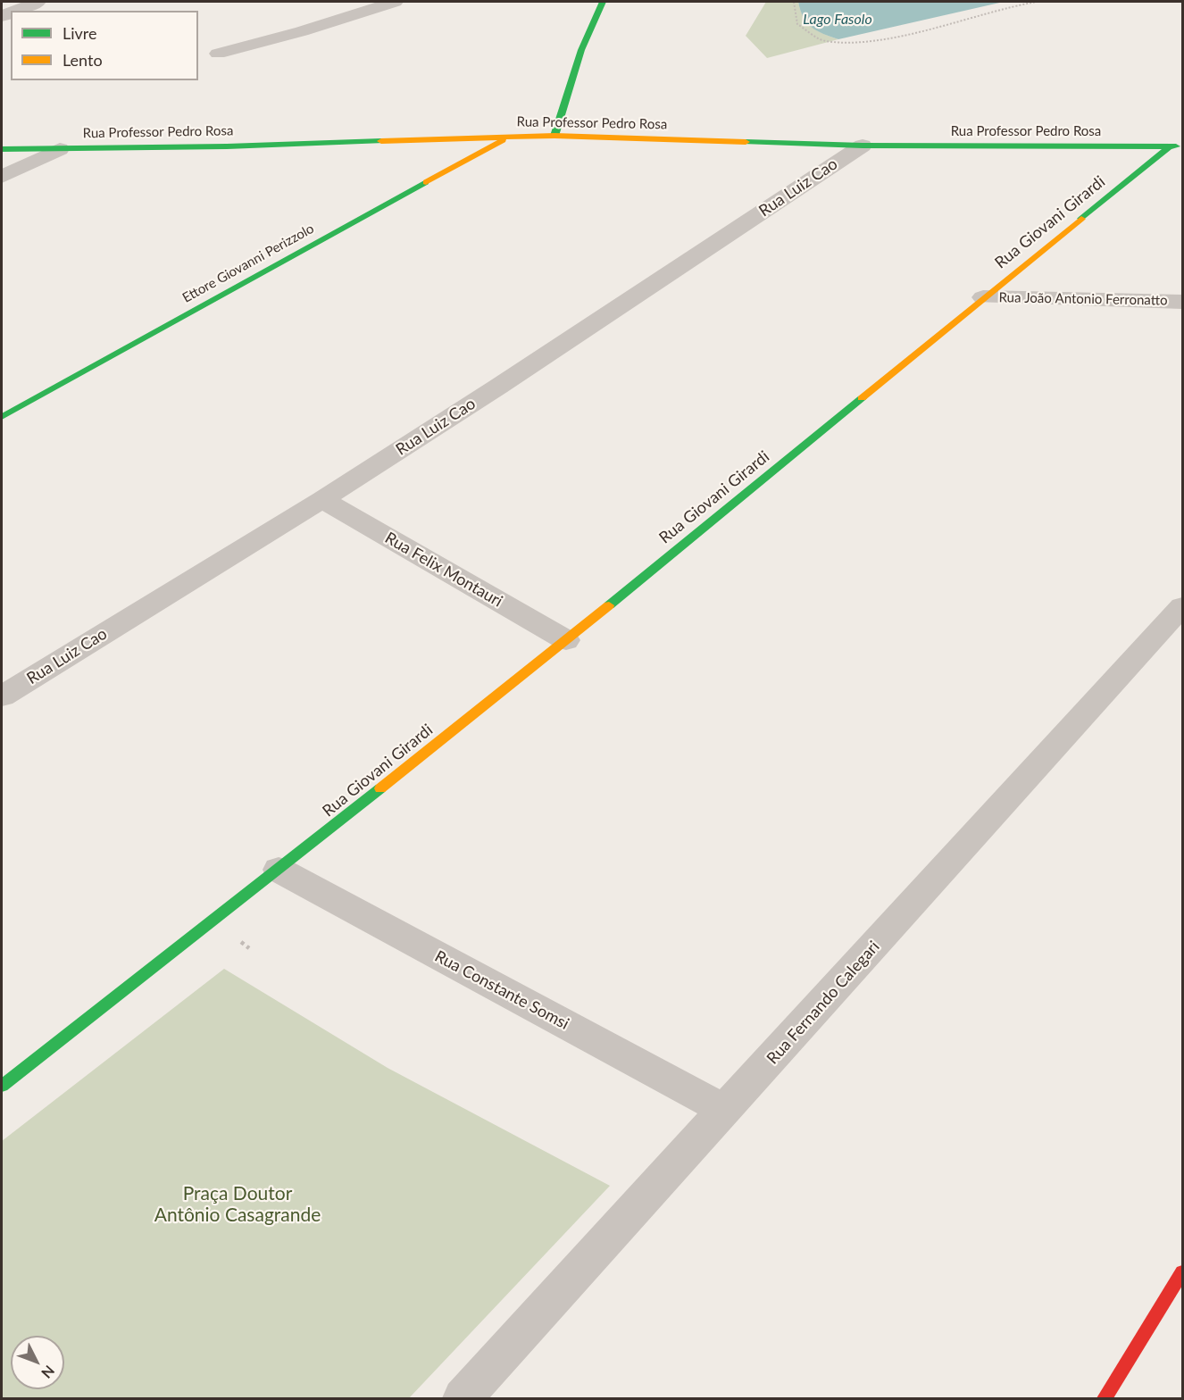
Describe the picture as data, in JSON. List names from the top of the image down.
{
  "streets": {
    "street": [
      "Rua Professor Pedro Rosa",
      "Rua Luiz Cao",
      "Rua Giovani Girardi",
      "Ettore Giovanni Perizzolo",
      "Rua João Antonio Ferronatto",
      "Rua Felix Montauri",
      "Rua Constante Somsi",
      "Rua Fernando Calegari"
    ]
  },
  "crossings": [
    ["Rua Professor Pedro Rosa", "Rua Luiz Cao"],
    ["Rua Professor Pedro Rosa", "Rua Giovani Girardi"],
    ["Rua Professor Pedro Rosa", "Ettore Giovanni Perizzolo"],
    ["Rua Luiz Cao", "Rua Felix Montauri"],
    ["Rua Giovani Girardi", "Rua João Antonio Ferronatto"],
    ["Rua Giovani Girardi", "Rua Felix Montauri"],
    ["Rua Giovani Girardi", "Rua Constante Somsi"],
    ["Rua Constante Somsi", "Rua Fernando Calegari"]
  ],
  "water": ["Lago Fasolo"],
  "parks": ["Praça Doutor Antônio Casagrande"],
  "legend": ["Livre", "Lento"],
  "north": "bottom right"
}
